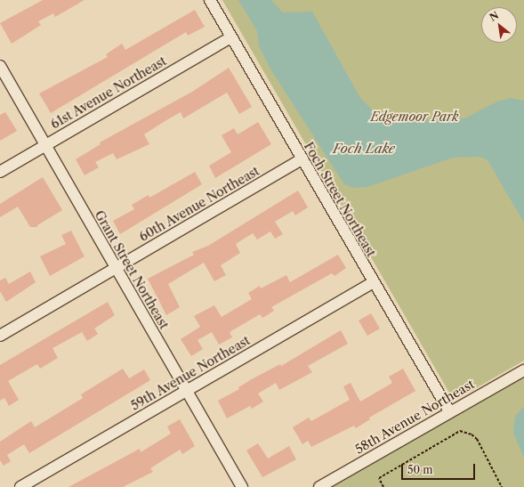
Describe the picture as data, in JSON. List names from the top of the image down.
{
  "streets": {
    "street": [
      "61st Avenue Northeast",
      "Foch Street Northeast",
      "60th Avenue Northeast",
      "Grant Street Northeast",
      "59th Avenue Northeast",
      "58th Avenue Northeast"
    ]
  },
  "crossings": [
    ["61st Avenue Northeast", "Foch Street Northeast"],
    ["61st Avenue Northeast", "Grant Street Northeast"],
    ["Foch Street Northeast", "60th Avenue Northeast"],
    ["Foch Street Northeast", "59th Avenue Northeast"],
    ["Foch Street Northeast", "58th Avenue Northeast"],
    ["60th Avenue Northeast", "Grant Street Northeast"],
    ["Grant Street Northeast", "59th Avenue Northeast"]
  ],
  "water": ["Foch Lake"],
  "parks": ["Edgemoor Park"],
  "scale_bar": "50 m",
  "north": "top left"
}
